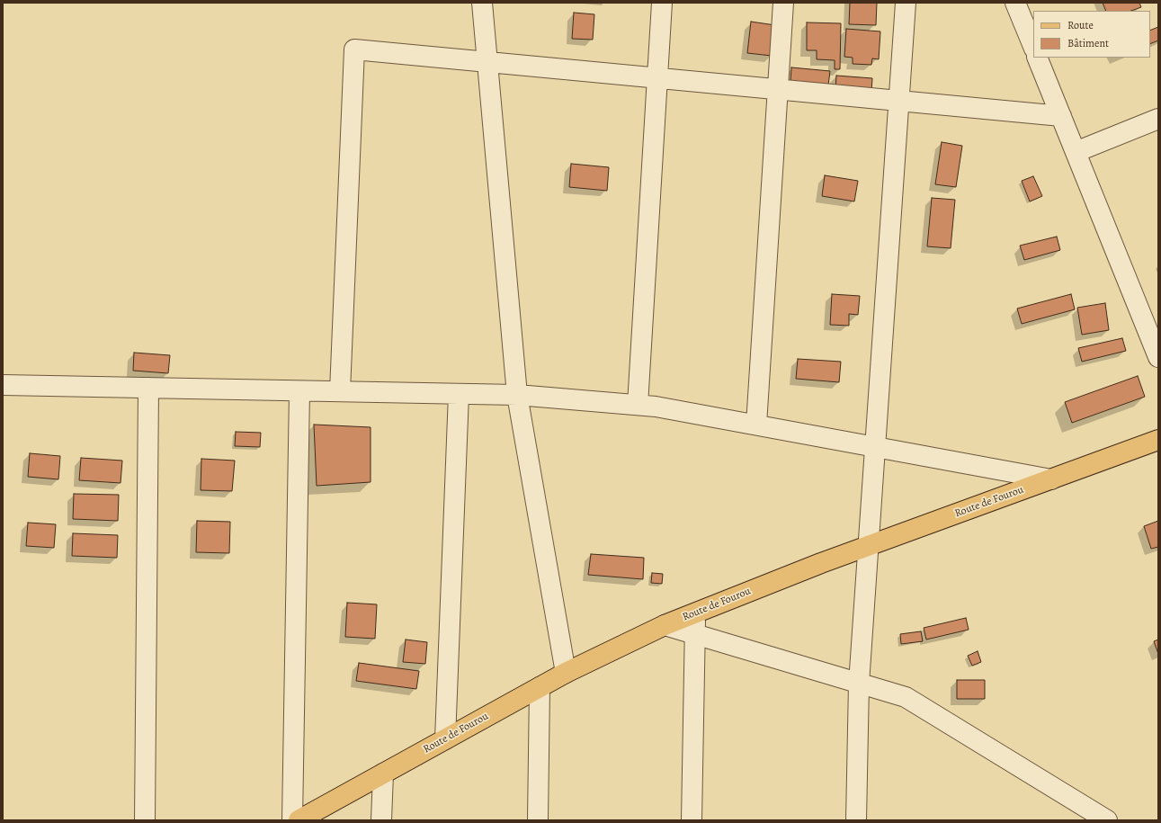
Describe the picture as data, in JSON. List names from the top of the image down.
{
  "streets": {
    "main road": ["Route de Fourou"]
  },
  "legend": ["Route", "Bâtiment"]
}
